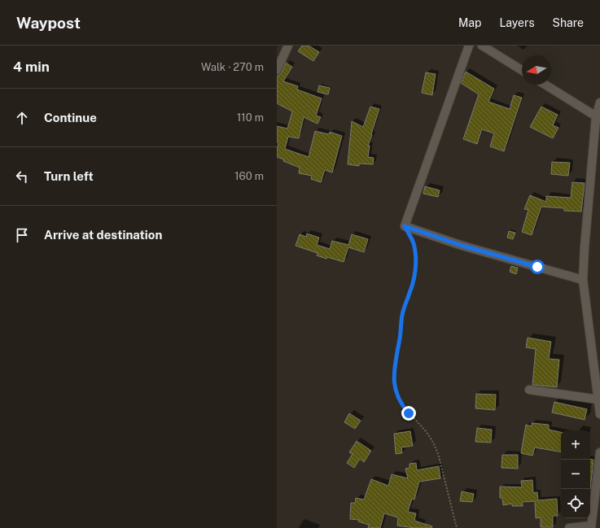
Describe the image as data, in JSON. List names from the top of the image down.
{
  "north": "left",
  "page": {
    "header": "Waypost",
    "nav": ["Map", "Layers", "Share"],
    "heading": ["4 min", "Walk · 270 m"],
    "list": [
      ["Continue", "110 m"],
      ["Turn left", "160 m"],
      "Arrive at destination"
    ],
    "map_buttons": ["+", "−"]
  }
}
